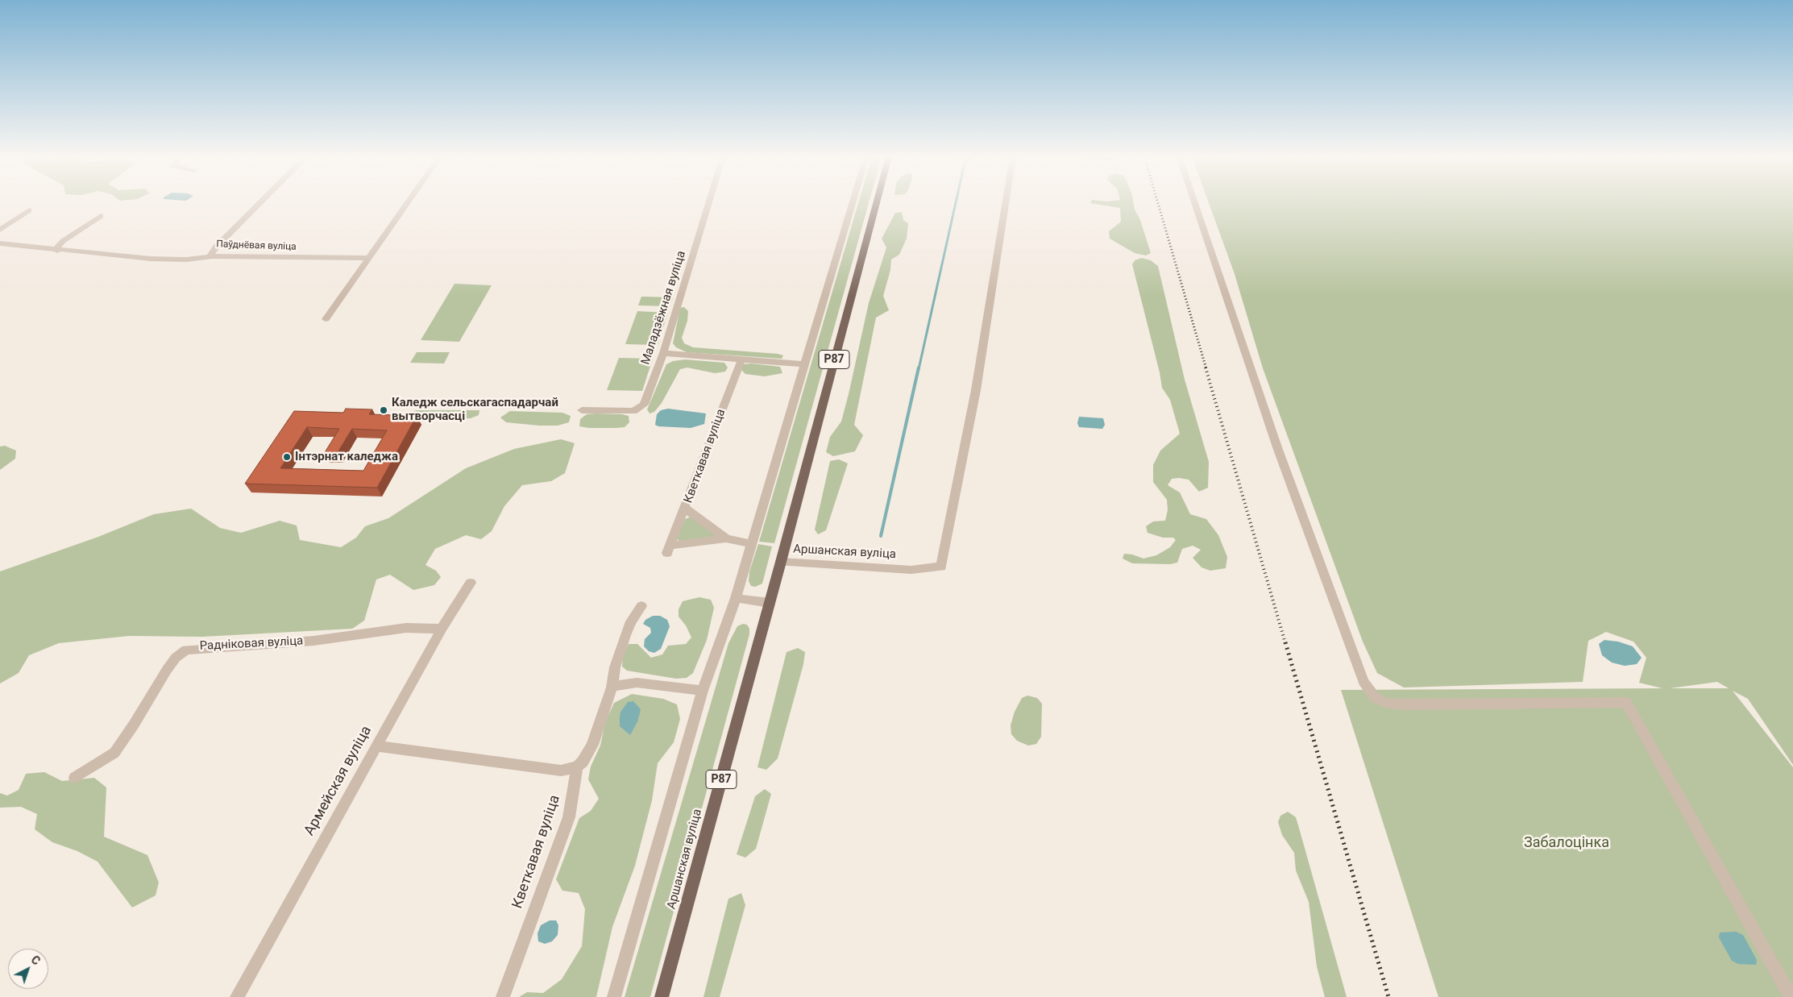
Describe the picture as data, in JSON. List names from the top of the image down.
{
  "streets": {
    "main road": ["Р87", "Аршанская вуліца"],
    "street": [
      "Паўднёвая вуліца",
      "Маладзёжная вуліца",
      "Кветкавая вуліца",
      "Радніковая вуліца",
      "Армейская вуліца"
    ]
  },
  "crossings": [
    ["Р87", "Аршанская вуліца"],
    ["Радніковая вуліца", "Армейская вуліца"]
  ],
  "parks": ["Забалоцінка"],
  "places": ["Каледж сельскагаспадарчай вытворчасці", "Інтэрнат каледжа"],
  "north": "top right"
}
